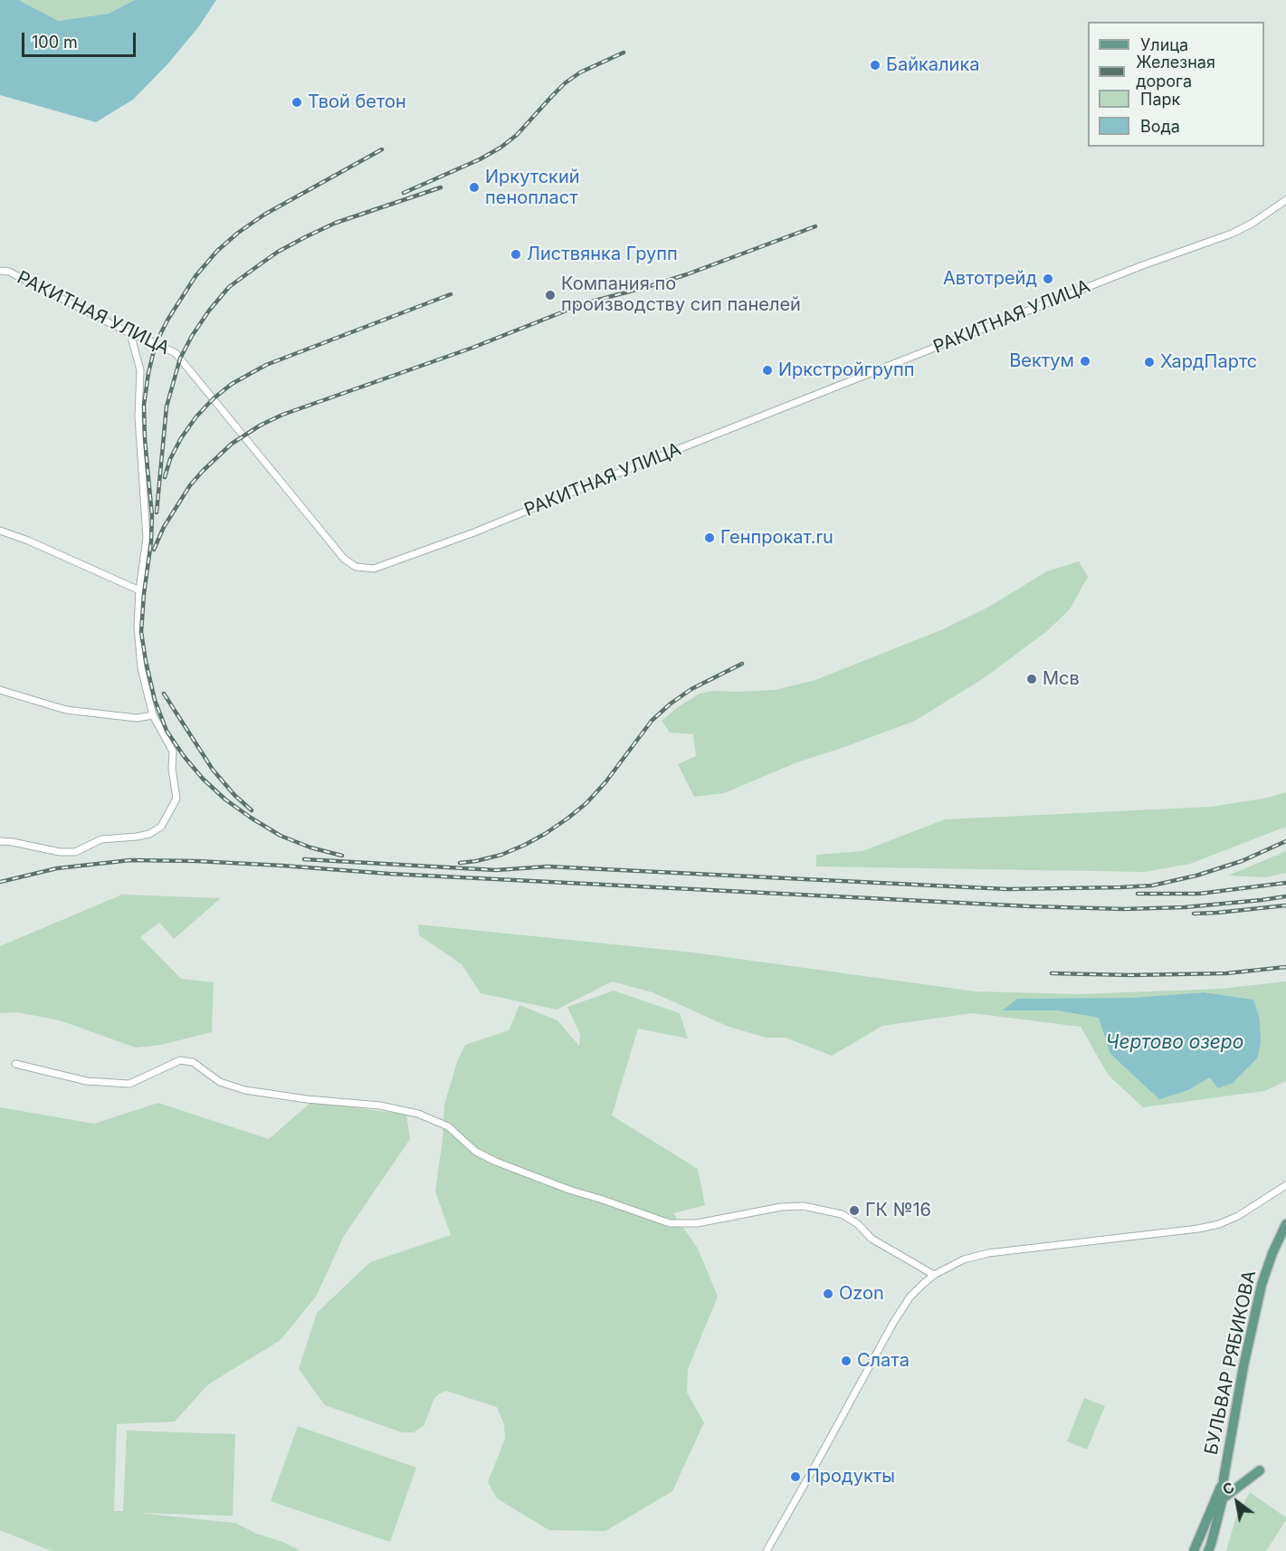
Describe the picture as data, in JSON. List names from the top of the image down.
{
  "streets": {
    "main road": ["БУЛЬВАР РЯБИКОВА"],
    "street": ["РАКИТНАЯ УЛИЦА"]
  },
  "water": ["Чертово озеро"],
  "places": [
    "Байкалика",
    "Твой бетон",
    "Иркутский пенопласт",
    "Листвянка Групп",
    "Автотрейд",
    "Компания по производству сип панелей",
    "Вектум",
    "ХардПартс",
    "Иркстройгрупп",
    "Генпрокат.ru",
    "Мсв",
    "ГК №16",
    "Ozon",
    "Слата",
    "Продукты"
  ],
  "legend": [
    "Улица",
    "Железная дорога",
    "Парк",
    "Вода"
  ],
  "scale_bar": "100 m",
  "north": "top left"
}
